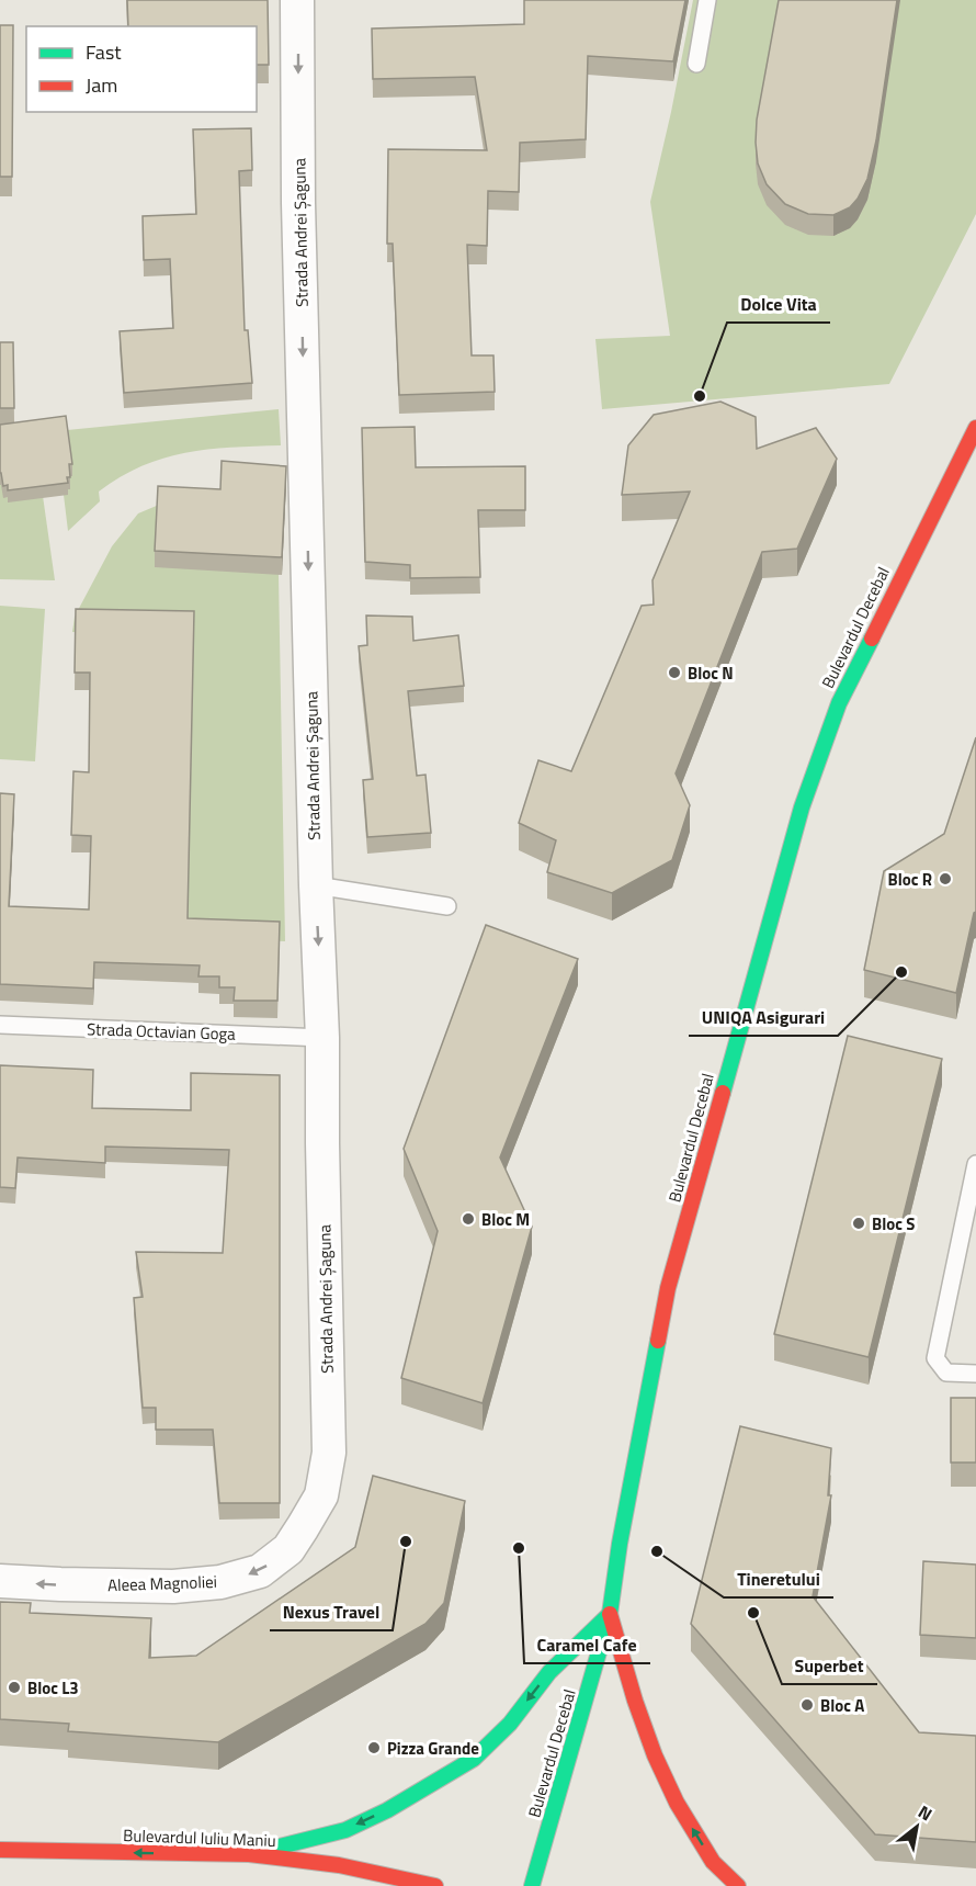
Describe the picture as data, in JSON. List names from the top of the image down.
{
  "streets": {
    "main road": ["Bulevardul Decebal", "Bulevardul Iuliu Maniu"],
    "street": ["Strada Andrei Șaguna", "Aleea Magnoliei"],
    "lane": ["Strada Octavian Goga"]
  },
  "crossings": [
    ["Strada Andrei Șaguna", "Strada Octavian Goga"],
    ["Strada Andrei Șaguna", "Aleea Magnoliei"]
  ],
  "one_way": ["Strada Andrei Șaguna", "Aleea Magnoliei", "Bulevardul Iuliu Maniu"],
  "places": [
    "Dolce Vita",
    "Bloc N",
    "Bloc R",
    "UNIQA Asigurari",
    "Bloc M",
    "Bloc S",
    "Nexus Travel",
    "Caramel Cafe",
    "Tineretului",
    "Superbet",
    "Bloc L3",
    "Bloc A",
    "Pizza Grande"
  ],
  "legend": ["Fast", "Jam"],
  "north": "top right"
}
